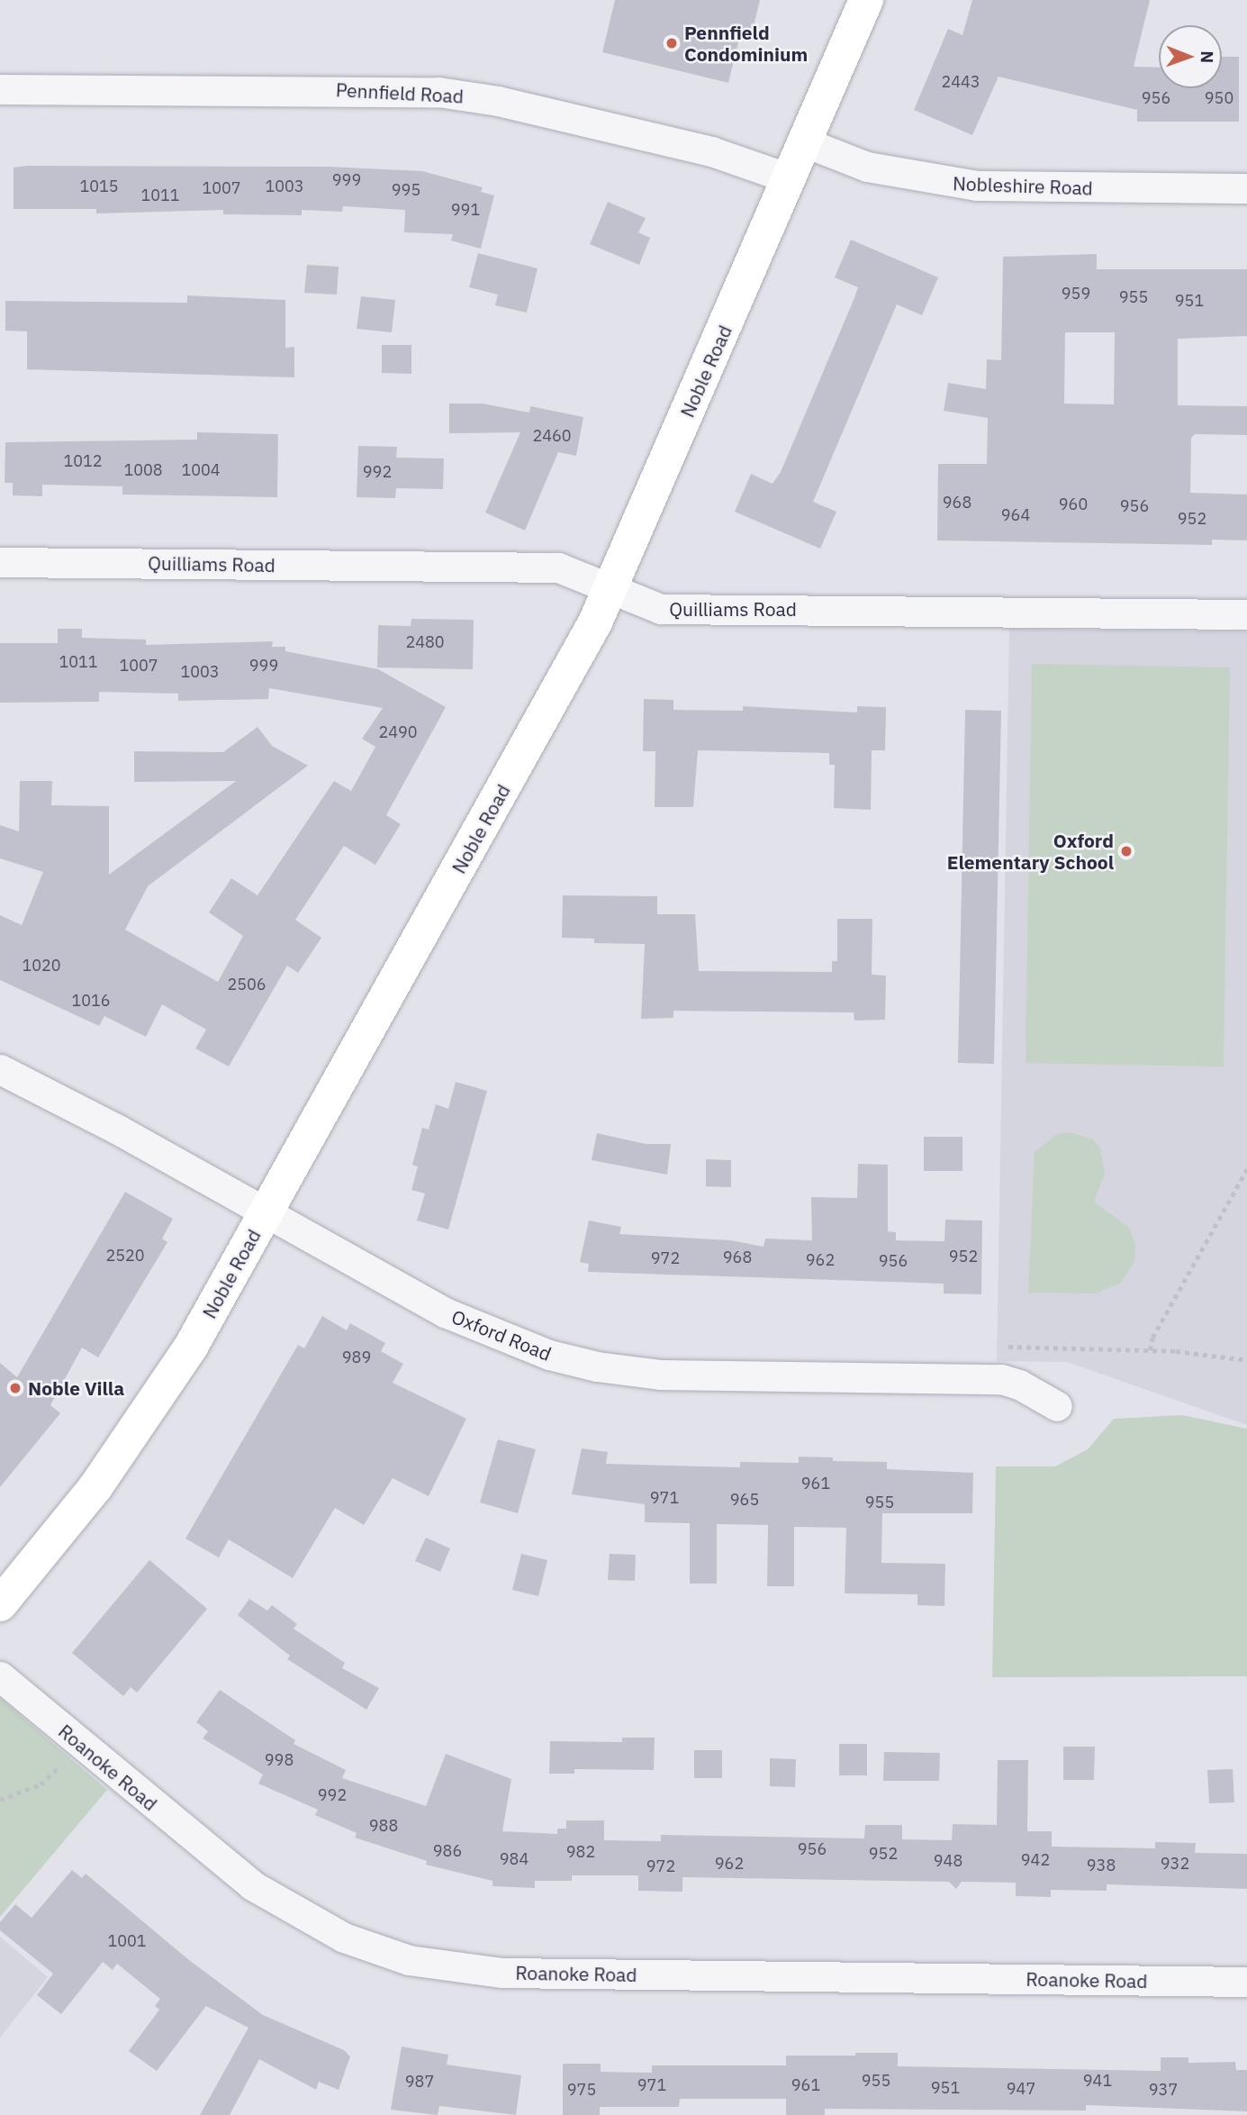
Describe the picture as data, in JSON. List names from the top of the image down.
{
  "streets": {
    "main road": ["Noble Road"],
    "street": [
      "Pennfield Road",
      "Nobleshire Road",
      "Quilliams Road",
      "Oxford Road",
      "Roanoke Road"
    ]
  },
  "crossings": [
    ["Pennfield Road", "Noble Road"],
    ["Nobleshire Road", "Noble Road"],
    ["Noble Road", "Quilliams Road"],
    ["Noble Road", "Oxford Road"]
  ],
  "places": ["Pennfield Condominium", "Oxford Elementary School", "Noble Villa"],
  "house_numbers": [
    "2443",
    "956",
    "950",
    "999",
    "1015",
    "1003",
    "1007",
    "995",
    "1011",
    "991",
    "959",
    "955",
    "951",
    "2460",
    "1012",
    "1008",
    "1004",
    "992",
    "968",
    "960",
    "956",
    "964",
    "952",
    "2480",
    "1011",
    "1007",
    "999",
    "1003",
    "2490",
    "1020",
    "2506",
    "1016",
    "2520",
    "952",
    "968",
    "972",
    "962",
    "956",
    "989",
    "961",
    "971",
    "965",
    "955",
    "998",
    "992",
    "988",
    "956",
    "986",
    "982",
    "952",
    "984",
    "942",
    "948",
    "962",
    "932",
    "938",
    "972",
    "1001",
    "955",
    "941",
    "987",
    "971",
    "961",
    "951",
    "947",
    "975",
    "937"
  ],
  "north": "right"
}
